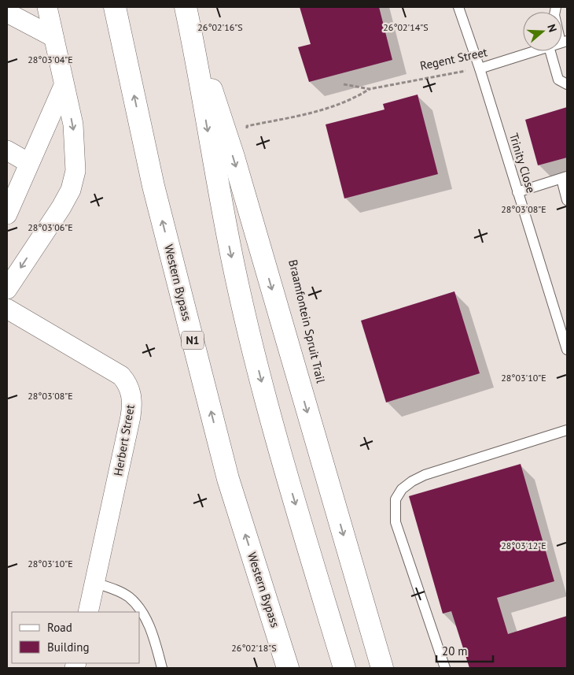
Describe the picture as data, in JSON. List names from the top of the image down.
{
  "streets": {
    "highway": ["Western Bypass", "N1"],
    "street": ["Herbert Street"],
    "lane": ["Regent Street", "Trinity Close"]
  },
  "crossings": [
    ["Regent Street", "Trinity Close"]
  ],
  "legend": ["Road", "Building"],
  "scale_bar": "20 m",
  "north": "right",
  "coordinates": [
    "26°02'14\"S",
    "26°02'16\"S",
    "28°03'04\"E",
    "28°03'08\"E",
    "28°03'06\"E",
    "28°03'10\"E",
    "28°03'12\"E",
    "26°02'18\"S"
  ]
}
